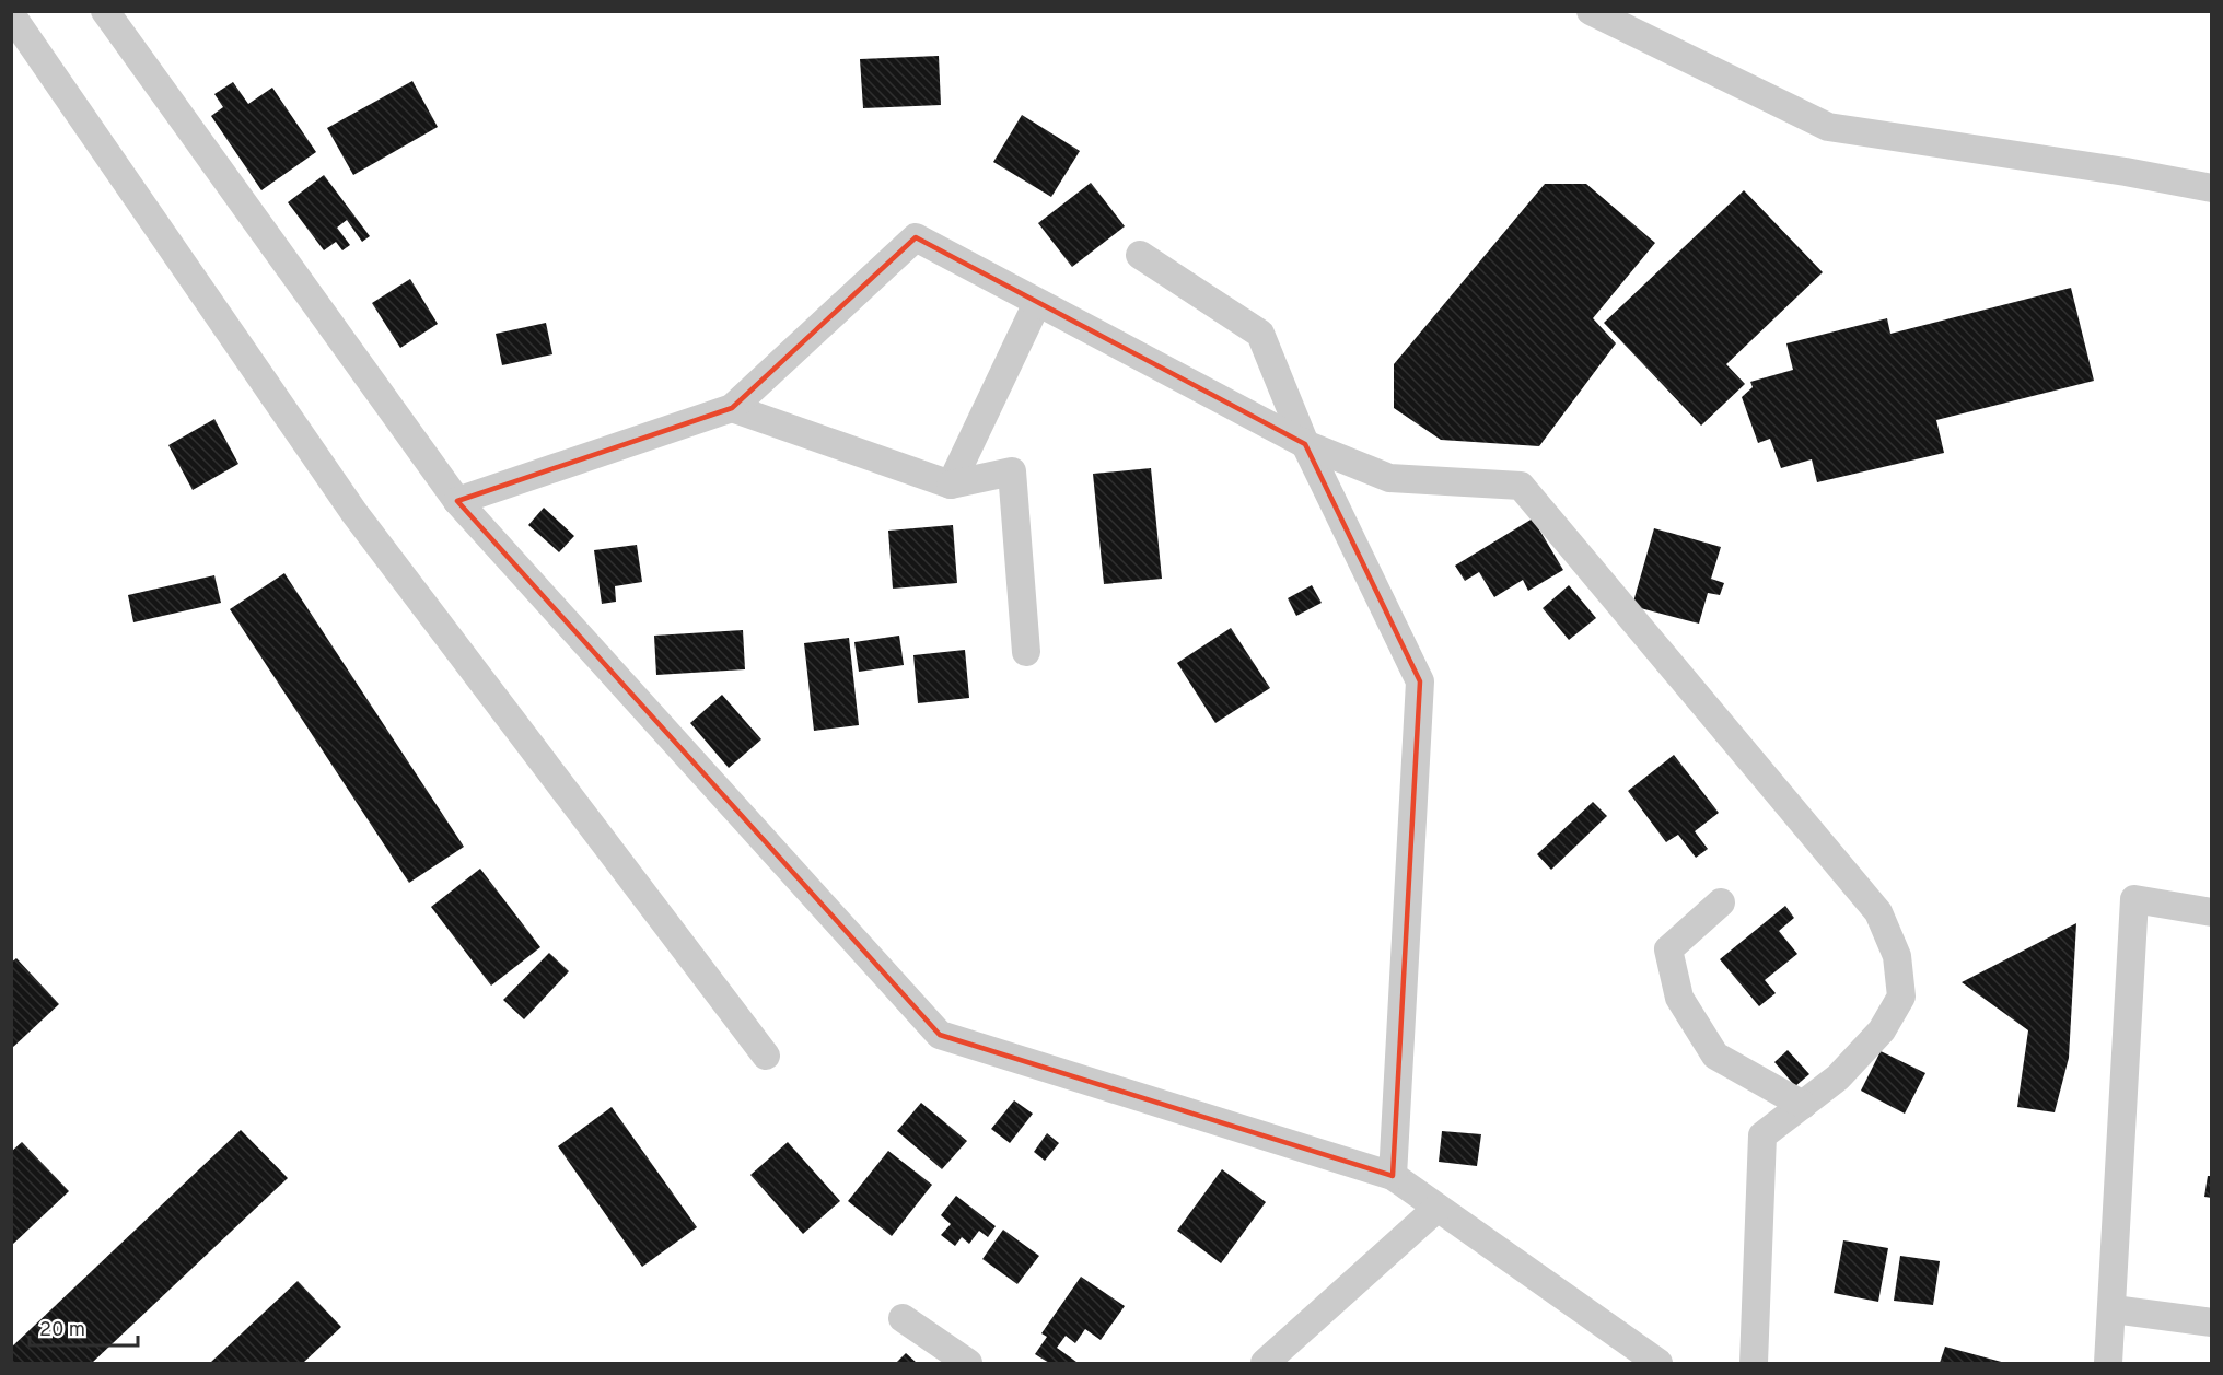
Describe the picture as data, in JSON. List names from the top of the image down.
{
  "scale_bar": "20 m"
}
